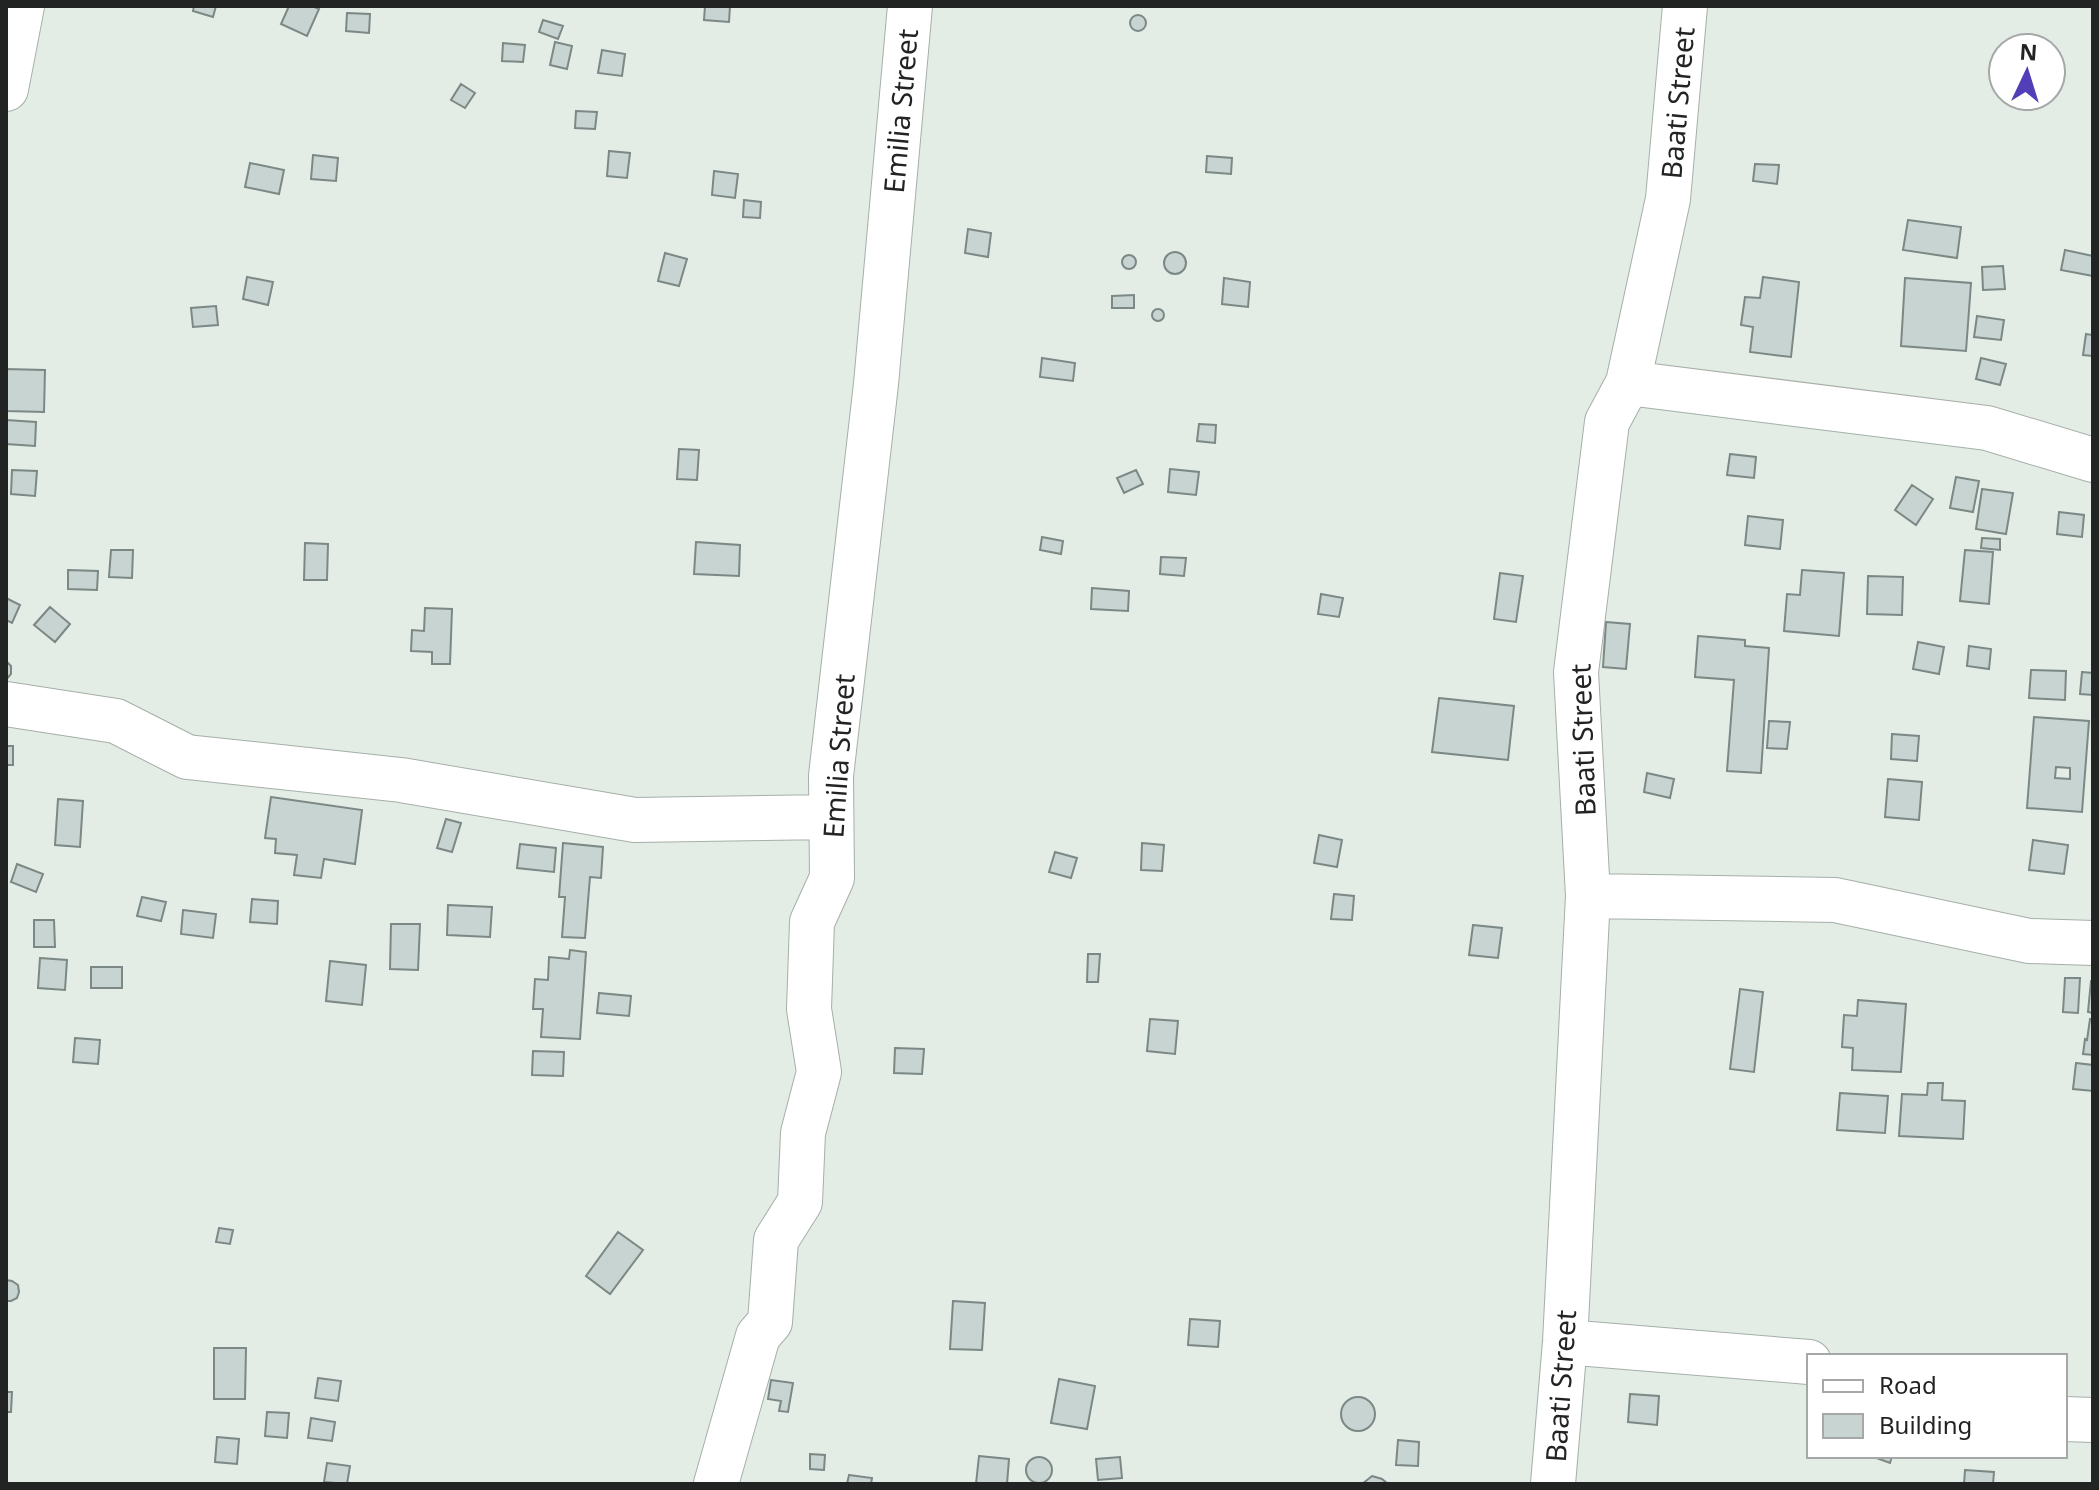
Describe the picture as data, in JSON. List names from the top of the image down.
{
  "streets": {
    "street": ["Baati Street", "Emilia Street"]
  },
  "legend": ["Road", "Building"],
  "north": "top"
}
